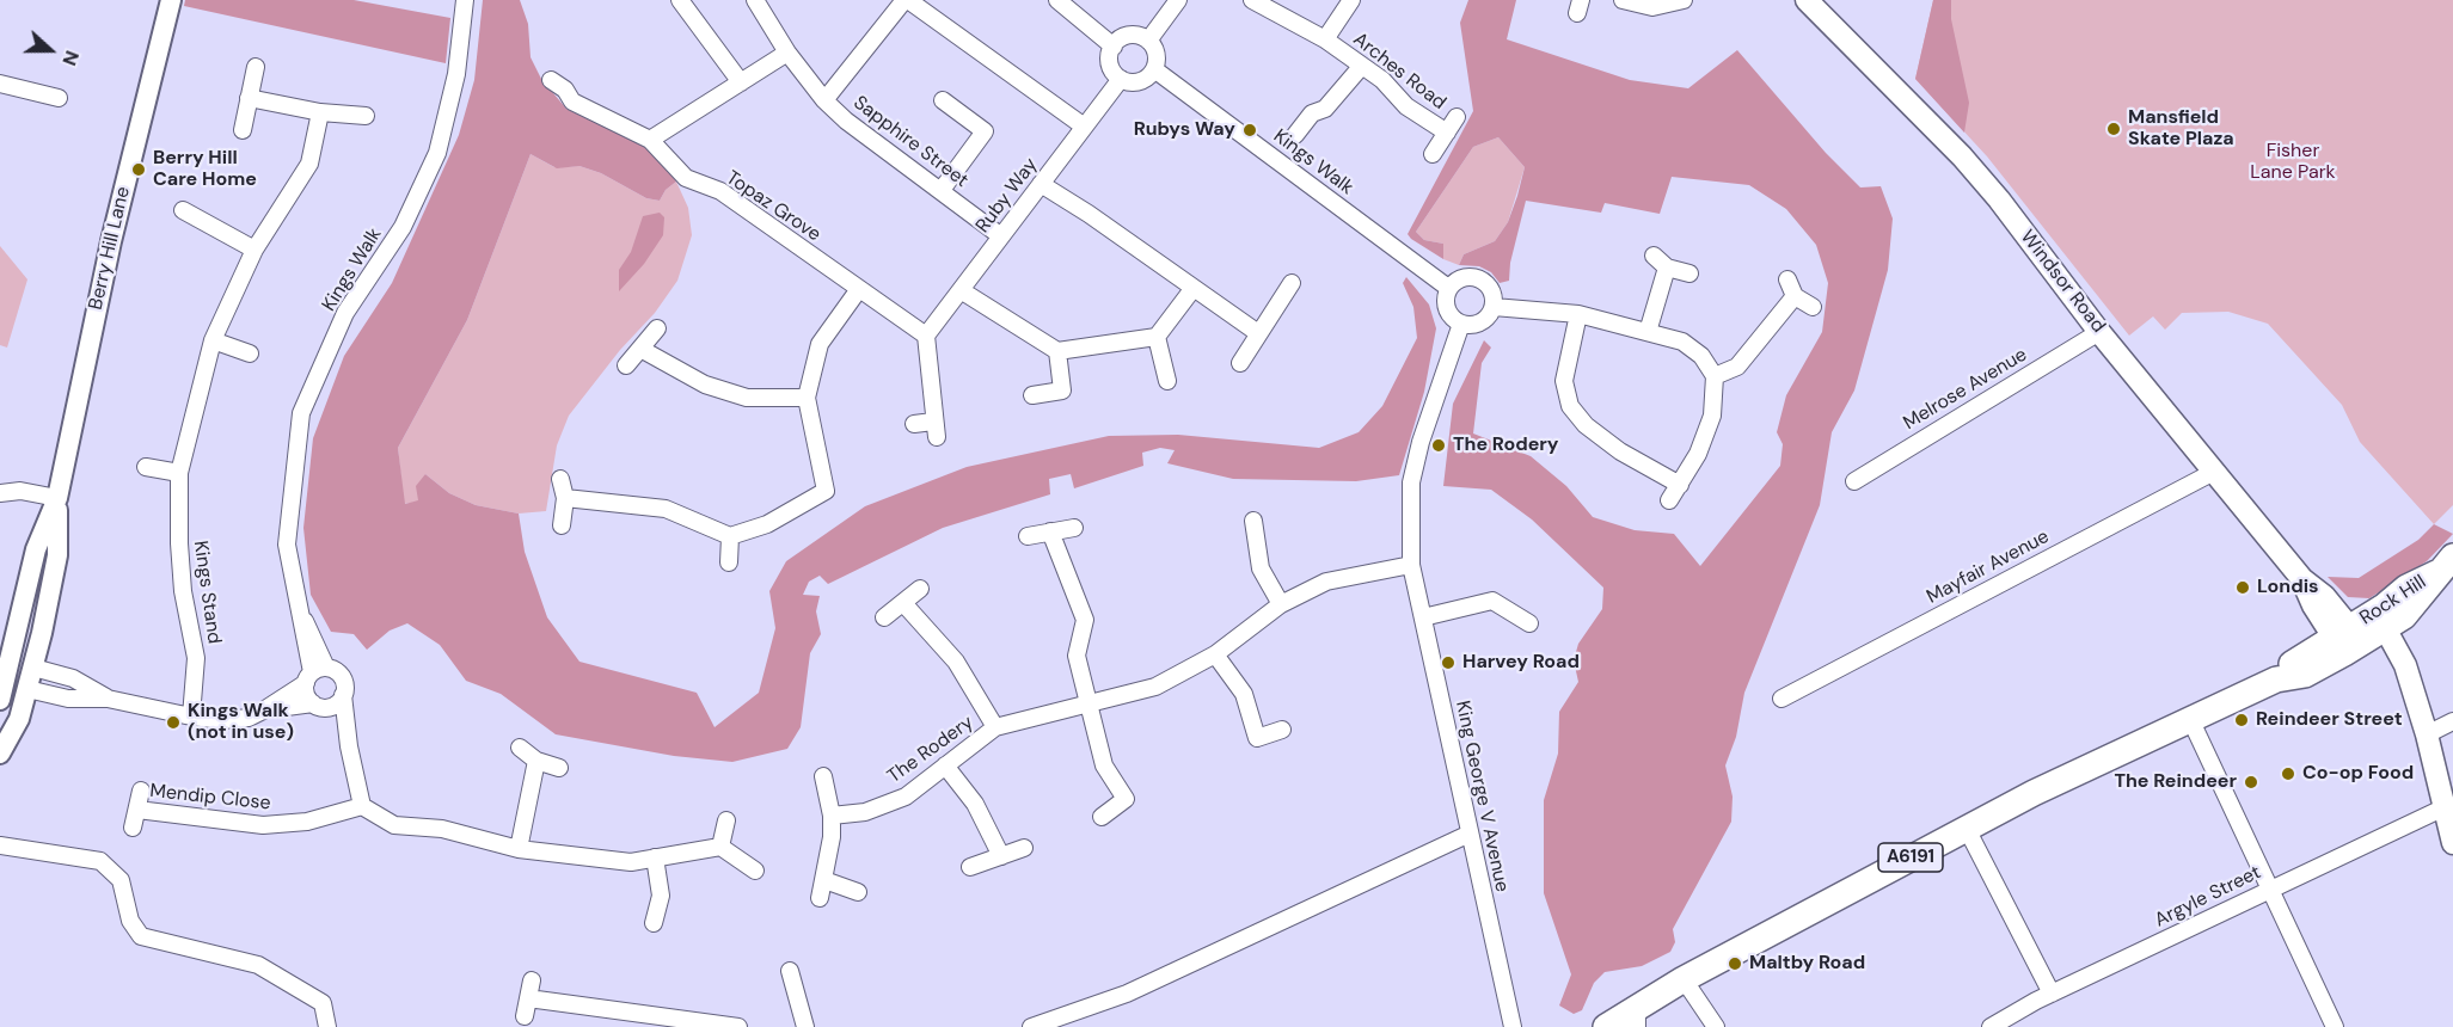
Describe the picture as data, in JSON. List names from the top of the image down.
{
  "streets": {
    "main road": ["Windsor Road", "Rock Hill", "A6191"],
    "street": [
      "Arches Road",
      "Sapphire Street",
      "Kings Walk",
      "Ruby Way",
      "Topaz Grove",
      "Berry Hill Lane",
      "Melrose Avenue",
      "Mayfair Avenue",
      "Kings Stand",
      "The Rodery",
      "King George V Avenue",
      "Mendip Close",
      "Argyle Street"
    ]
  },
  "crossings": [
    ["Sapphire Street", "Ruby Way"],
    ["Kings Walk", "Ruby Way"],
    ["Kings Walk", "King George V Avenue"],
    ["Ruby Way", "Topaz Grove"],
    ["Windsor Road", "Melrose Avenue"],
    ["Windsor Road", "Mayfair Avenue"],
    ["Windsor Road", "Rock Hill"],
    ["Windsor Road", "A6191"],
    ["Rock Hill", "A6191"],
    ["The Rodery", "King George V Avenue"]
  ],
  "parks": ["Fisher Lane Park"],
  "places": [
    "Mansfield Skate Plaza",
    "Rubys Way",
    "Berry Hill Care Home",
    "The Rodery",
    "Londis",
    "Harvey Road",
    "Reindeer Street",
    "Kings Walk (not in use)",
    "Co-op Food",
    "The Reindeer",
    "Maltby Road"
  ],
  "north": "right"
}
